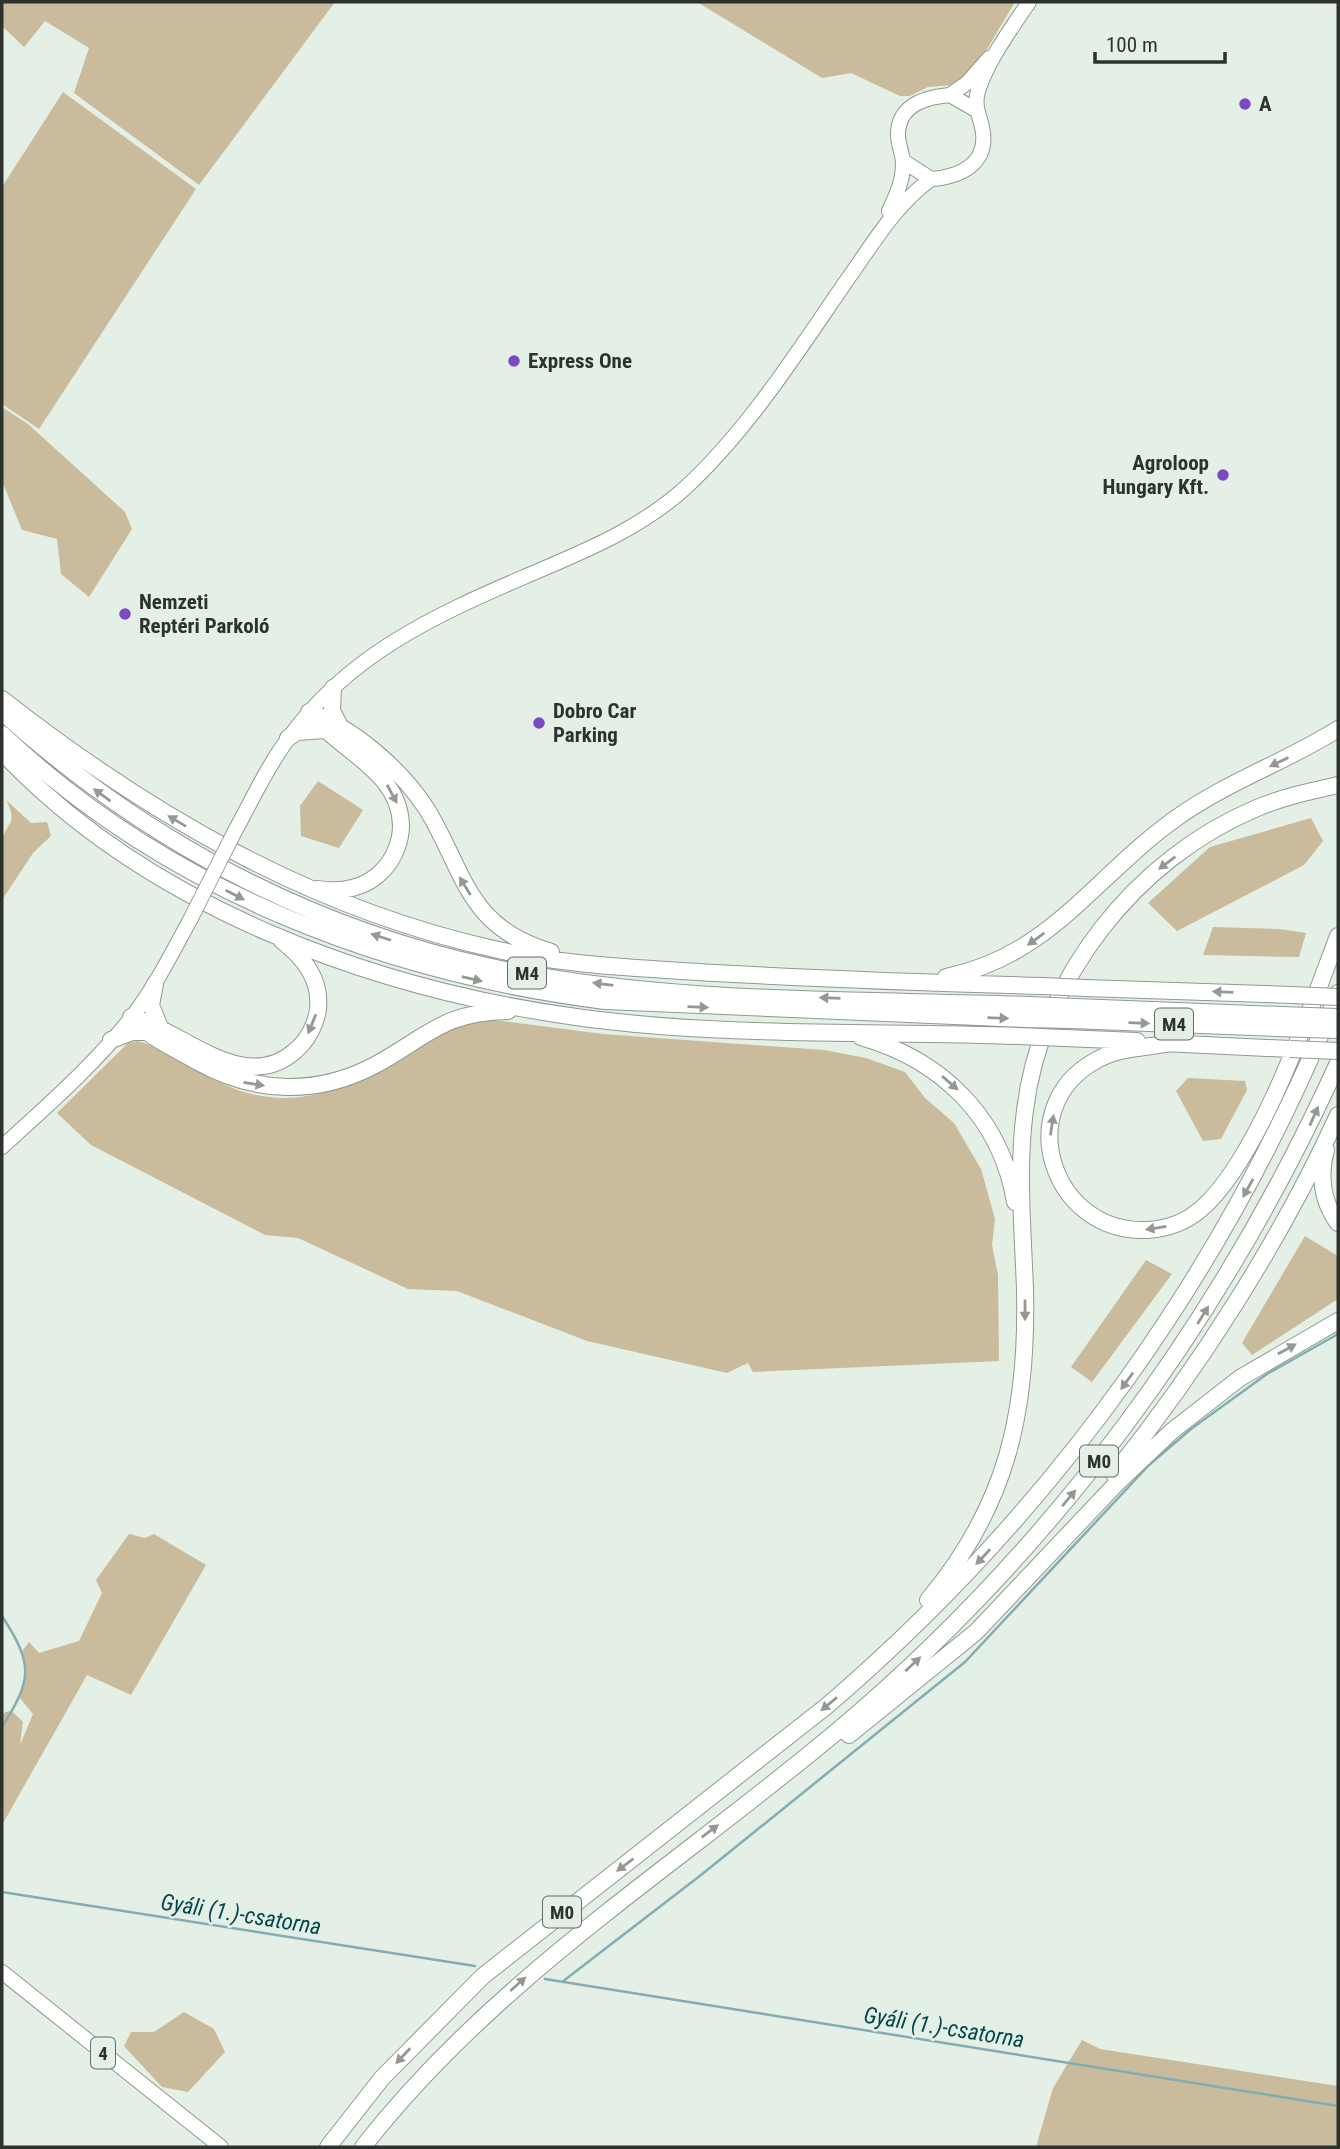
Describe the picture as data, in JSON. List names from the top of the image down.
{
  "streets": {
    "highway": ["M4", "M0"],
    "main road": ["4"]
  },
  "water": ["Gyáli (1.)-csatorna"],
  "places": [
    "A",
    "Express One",
    "Agroloop Hungary Kft.",
    "Nemzeti Reptéri Parkoló",
    "Dobro Car Parking"
  ],
  "scale_bar": "100 m"
}
